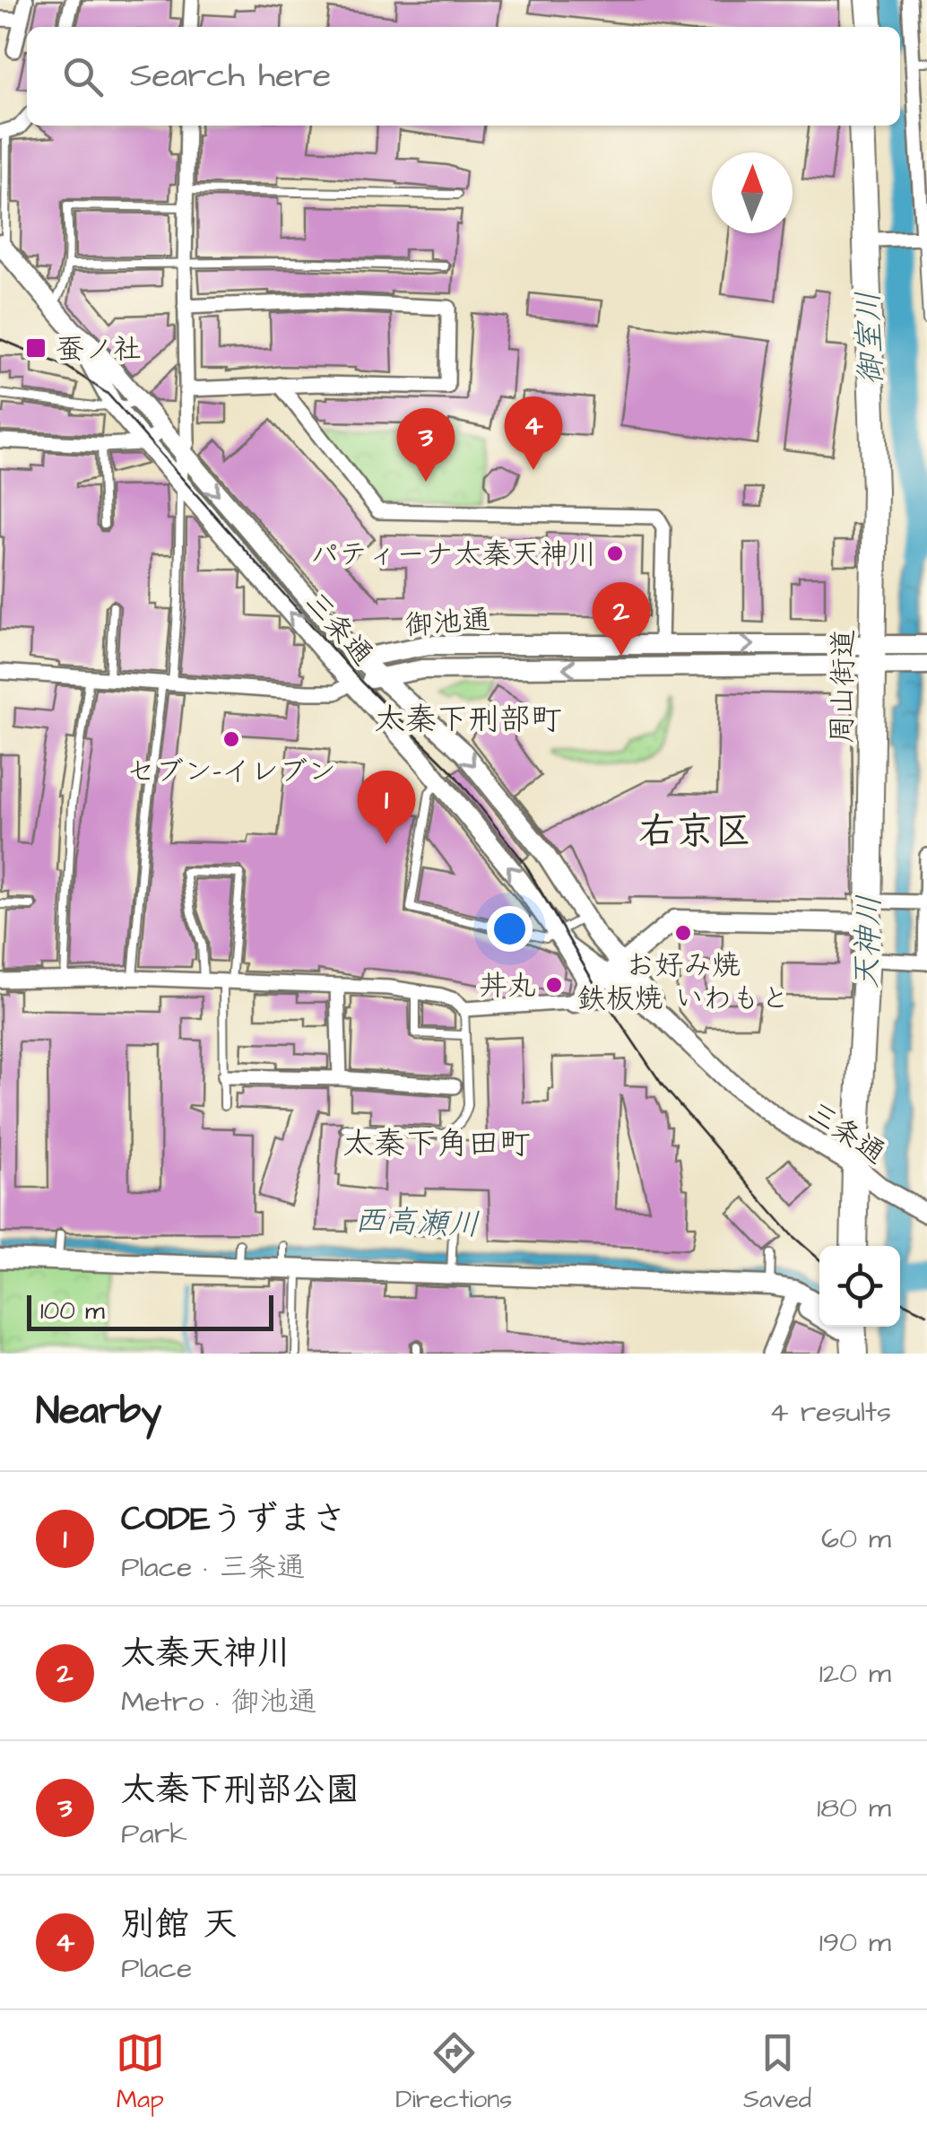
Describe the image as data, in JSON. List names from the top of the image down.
{
  "streets": {
    "highway": ["周山街道"],
    "street": ["御池通", "三条通"]
  },
  "crossings": [
    ["御池通", "三条通"],
    ["御池通", "周山街道"],
    ["三条通", "周山街道"]
  ],
  "districts": ["太秦下刑部町", "右京区", "太秦下角田町"],
  "water": ["御室川", "天神川", "西高瀬川"],
  "places": {
    "transit": ["蚕ノ社"],
    "other": [
      "パティーナ太秦天神川",
      "セブン-イレブン",
      "お好み焼 鉄板焼 いわもと",
      "丼丸"
    ]
  },
  "scale_bar": "100 m",
  "north": "top",
  "page": {
    "search": "Search here",
    "pins": [
      "4",
      "3",
      "2",
      "1"
    ],
    "scale": "100 m",
    "heading": ["Nearby", "4 results"],
    "list": [
      {
        "mark": "1",
        "name": "CODEうずまさ",
        "note": "Place · 三条通",
        "value": "60 m"
      },
      {
        "mark": "2",
        "name": "太秦天神川",
        "note": "Metro · 御池通",
        "value": "120 m"
      },
      {
        "mark": "3",
        "name": "太秦下刑部公園",
        "note": "Park",
        "value": "180 m"
      },
      {
        "mark": "4",
        "name": "別館 天",
        "note": "Place",
        "value": "190 m"
      }
    ],
    "nav": ["Map", "Directions", "Saved"]
  }
}
